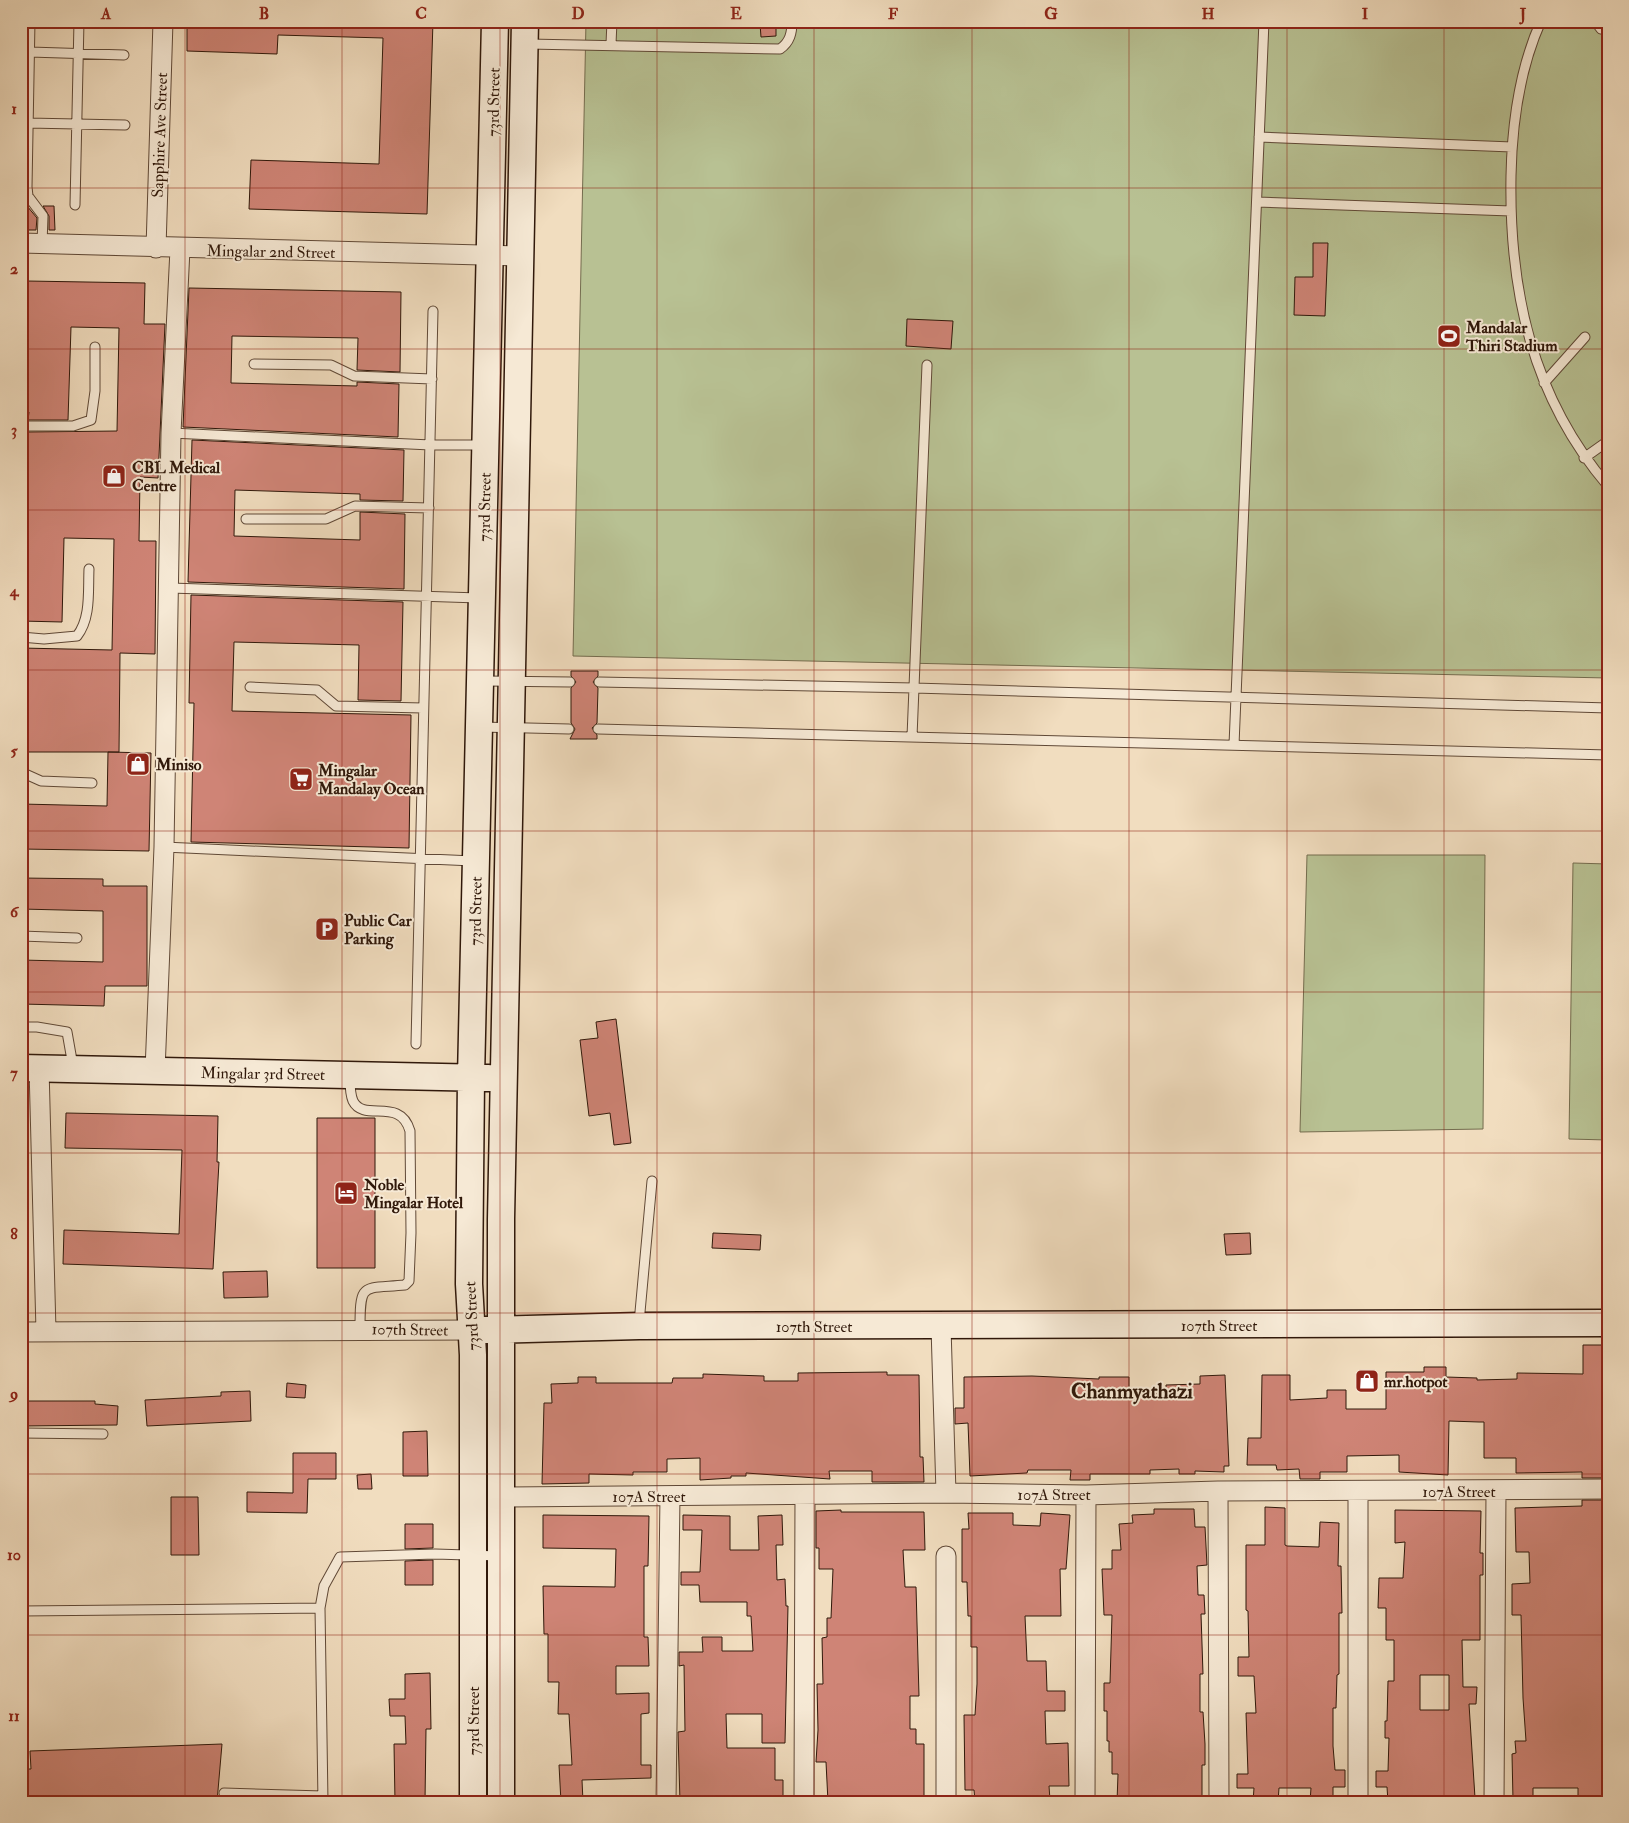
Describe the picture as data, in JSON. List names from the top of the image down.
{
  "streets": {
    "main road": ["73rd Street", "Mingalar 3rd Street", "107th Street"],
    "street": ["Sapphire Ave Street", "Mingalar 2nd Street", "107A Street"]
  },
  "crossings": [
    ["73rd Street", "Mingalar 2nd Street"],
    ["73rd Street", "Mingalar 3rd Street"],
    ["73rd Street", "107th Street"],
    ["73rd Street", "107A Street"],
    ["Sapphire Ave Street", "Mingalar 2nd Street"]
  ],
  "districts": ["Chanmyathazi"],
  "places": {
    "sports": ["Mandalar Thiri Stadium"],
    "shop": ["CBL Medical Centre", "Miniso", "mr.hotpot"],
    "supermarket": ["Mingalar Mandalay Ocean"],
    "parking": ["Public Car Parking"],
    "hotel": ["Noble Mingalar Hotel"]
  },
  "grid": {
    "columns": [
      "A",
      "B",
      "C",
      "D",
      "E",
      "F",
      "G",
      "H",
      "I",
      "J"
    ],
    "rows": [
      "1",
      "2",
      "3",
      "4",
      "5",
      "6",
      "7",
      "8",
      "9",
      "10",
      "11"
    ]
  }
}
